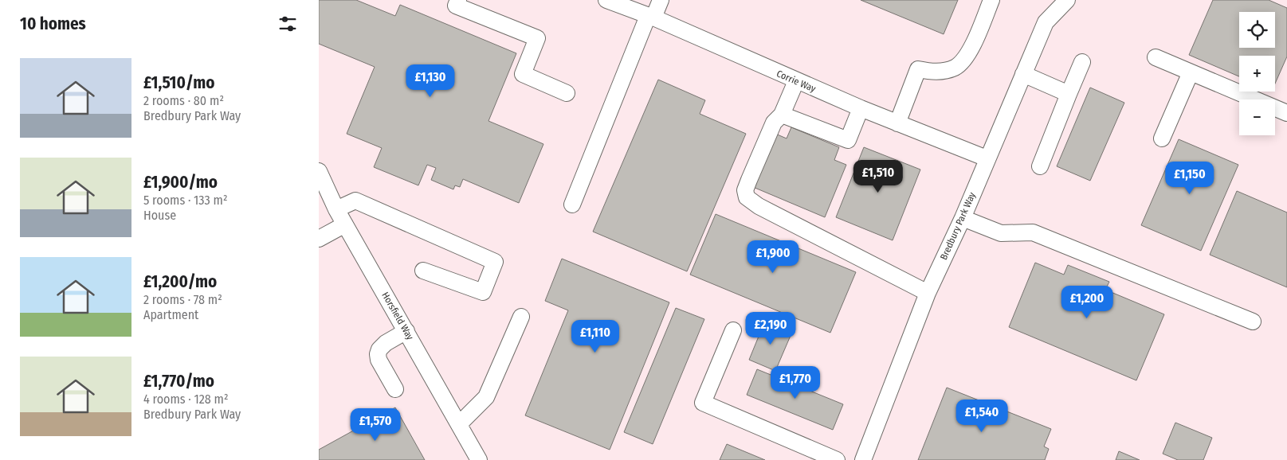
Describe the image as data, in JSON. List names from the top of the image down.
{
  "streets": {
    "street": ["Corrie Way", "Bredbury Park Way", "Horsfield Way"]
  },
  "crossings": [
    ["Corrie Way", "Bredbury Park Way"]
  ],
  "page": {
    "heading": "10 homes",
    "map_buttons": ["+", "−"],
    "list": [
      {
        "name": "£1,510/mo",
        "note": "2 rooms · 80 m² · Bredbury Park Way"
      },
      {
        "name": "£1,900/mo",
        "note": "5 rooms · 133 m² · House"
      },
      {
        "name": "£1,200/mo",
        "note": "2 rooms · 78 m² · Apartment"
      },
      {
        "name": "£1,770/mo",
        "note": "4 rooms · 128 m² · Bredbury Park Way"
      }
    ],
    "price": [
      "£1,130",
      "£1,510",
      "£1,150",
      "£1,900",
      "£1,200",
      "£2,190",
      "£1,110",
      "£1,770",
      "£1,540",
      "£1,570"
    ]
  }
}
